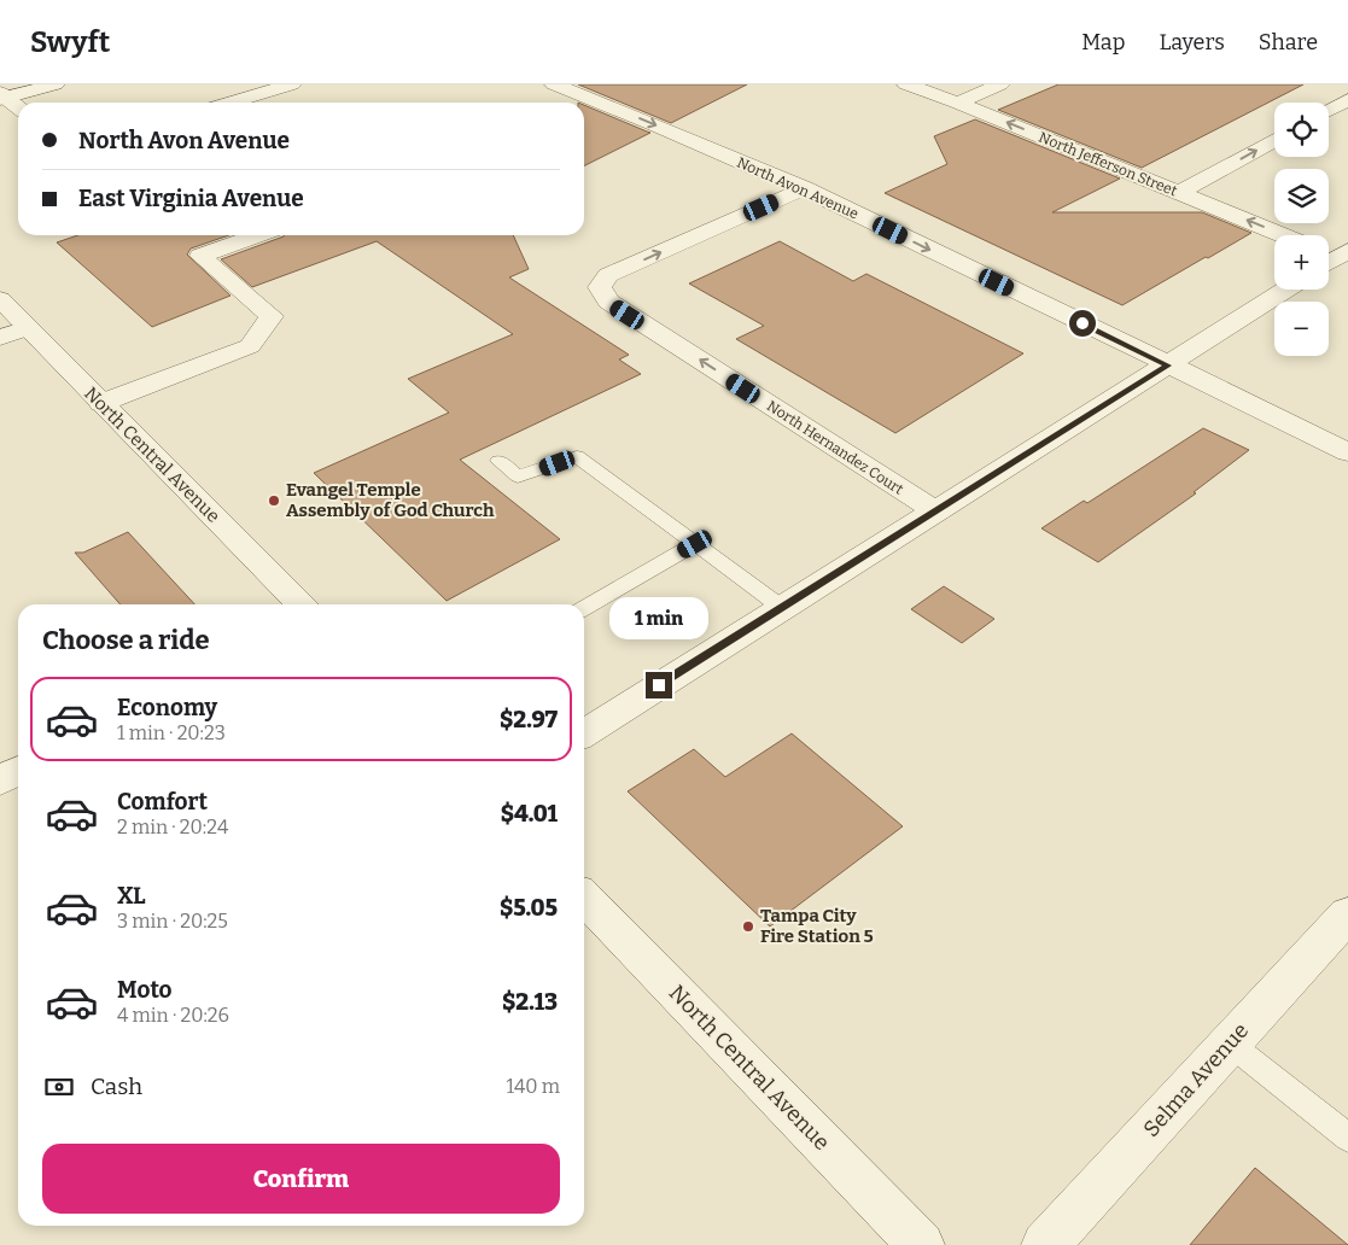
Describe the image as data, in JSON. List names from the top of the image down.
{
  "streets": {
    "street": [
      "North Jefferson Street",
      "North Avon Avenue",
      "North Hernandez Court",
      "North Central Avenue",
      "Selma Avenue"
    ]
  },
  "crossings": [
    ["North Avon Avenue", "North Hernandez Court"]
  ],
  "one_way": ["North Jefferson Street", "North Avon Avenue"],
  "places": ["Evangel Temple Assembly of God Church", "Tampa City Fire Station 5"],
  "page": {
    "header": "Swyft",
    "nav": ["Map", "Layers", "Share"],
    "map_buttons": ["+", "−"],
    "banner": ["North Avon Avenue", "East Virginia Avenue"],
    "bubble": "1 min",
    "heading": "Choose a ride",
    "list": [
      {
        "name": "Economy",
        "note": "1 min · 20:23",
        "value": "$2.97"
      },
      {
        "name": "Comfort",
        "note": "2 min · 20:24",
        "value": "$4.01"
      },
      {
        "name": "XL",
        "note": "3 min · 20:25",
        "value": "$5.05"
      },
      {
        "name": "Moto",
        "note": "4 min · 20:26",
        "value": "$2.13"
      }
    ],
    "pay": ["Cash", "140 m"],
    "buttons": "Confirm"
  }
}
